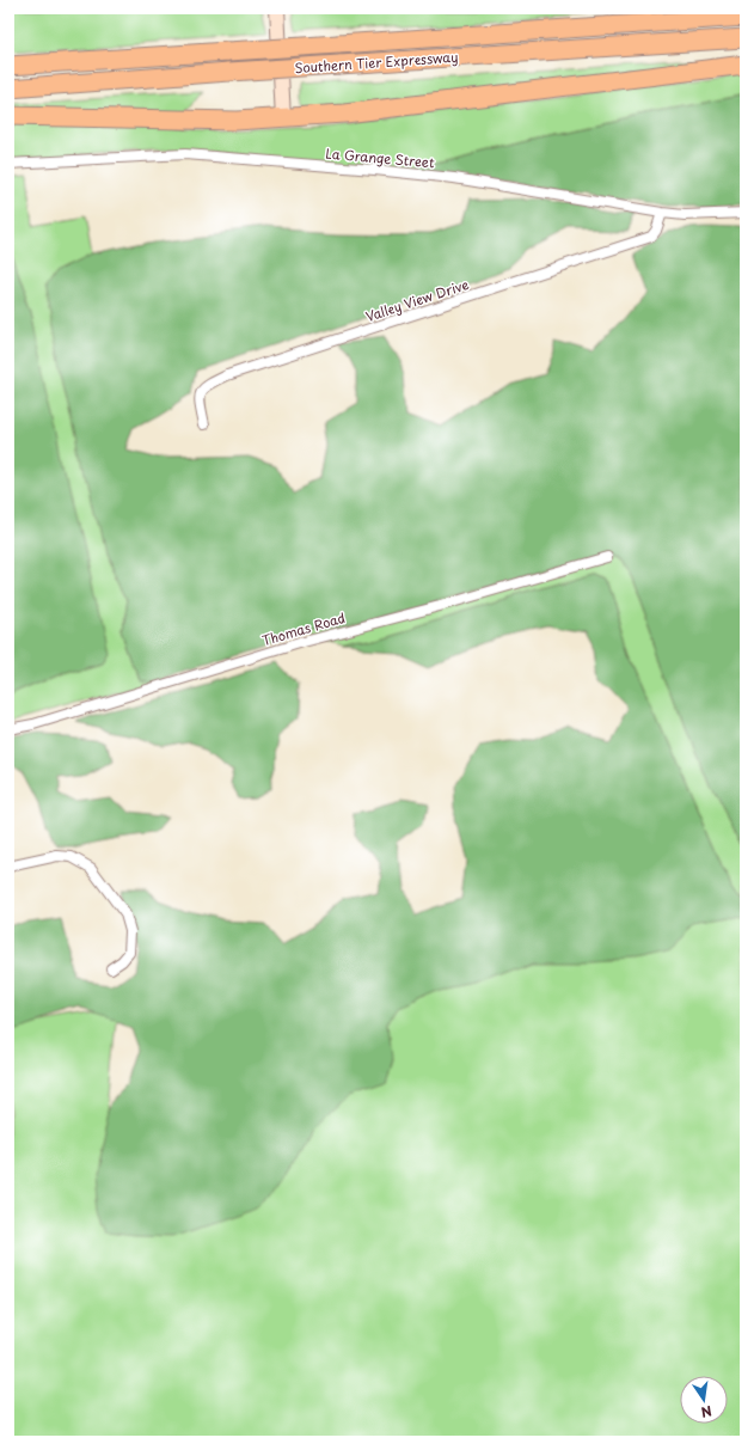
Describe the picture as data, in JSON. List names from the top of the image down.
{
  "streets": {
    "highway": ["Southern Tier Expressway"],
    "street": ["La Grange Street", "Valley View Drive", "Thomas Road"]
  },
  "crossings": [
    ["La Grange Street", "Valley View Drive"]
  ],
  "north": "bottom"
}
